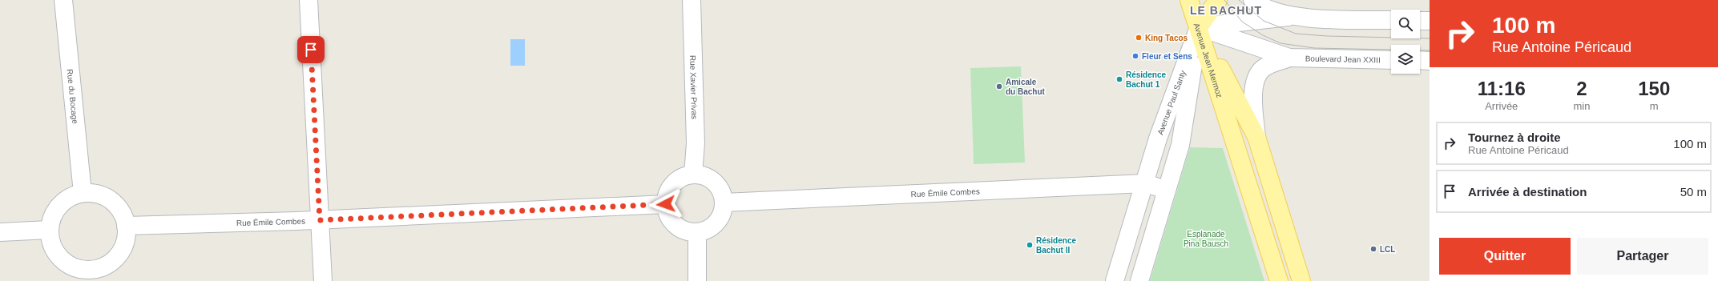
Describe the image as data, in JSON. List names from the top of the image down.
{
  "streets": {
    "main road": ["Avenue Jean Mermoz"],
    "street": [
      "Boulevard Jean XXIII",
      "Rue Xavier Privas",
      "Rue du Bocage",
      "Avenue Paul Santy",
      "Rue Émile Combes"
    ]
  },
  "crossings": [
    ["Boulevard Jean XXIII", "Avenue Jean Mermoz"],
    ["Boulevard Jean XXIII", "Avenue Paul Santy"],
    ["Avenue Jean Mermoz", "Avenue Paul Santy"],
    ["Rue Xavier Privas", "Rue Émile Combes"],
    ["Rue du Bocage", "Rue Émile Combes"],
    ["Avenue Paul Santy", "Rue Émile Combes"]
  ],
  "districts": ["LE BACHUT"],
  "parks": ["Esplanade Pina Bausch"],
  "places": [
    "King Tacos",
    "Fleur et Sens",
    "Résidence Bachut 1",
    "Amicale du Bachut",
    "Résidence Bachut II",
    "LCL"
  ],
  "page": {
    "turn": ["100 m", "Rue Antoine Péricaud"],
    "eta": [
      "11:16",
      "Arrivée",
      "2",
      "min",
      "150",
      "m"
    ],
    "list": [
      {
        "name": "Tournez à droite",
        "note": "Rue Antoine Péricaud",
        "value": "100 m"
      },
      {
        "name": "Arrivée à destination",
        "value": "50 m"
      }
    ],
    "buttons": ["Quitter", "Partager"]
  }
}
